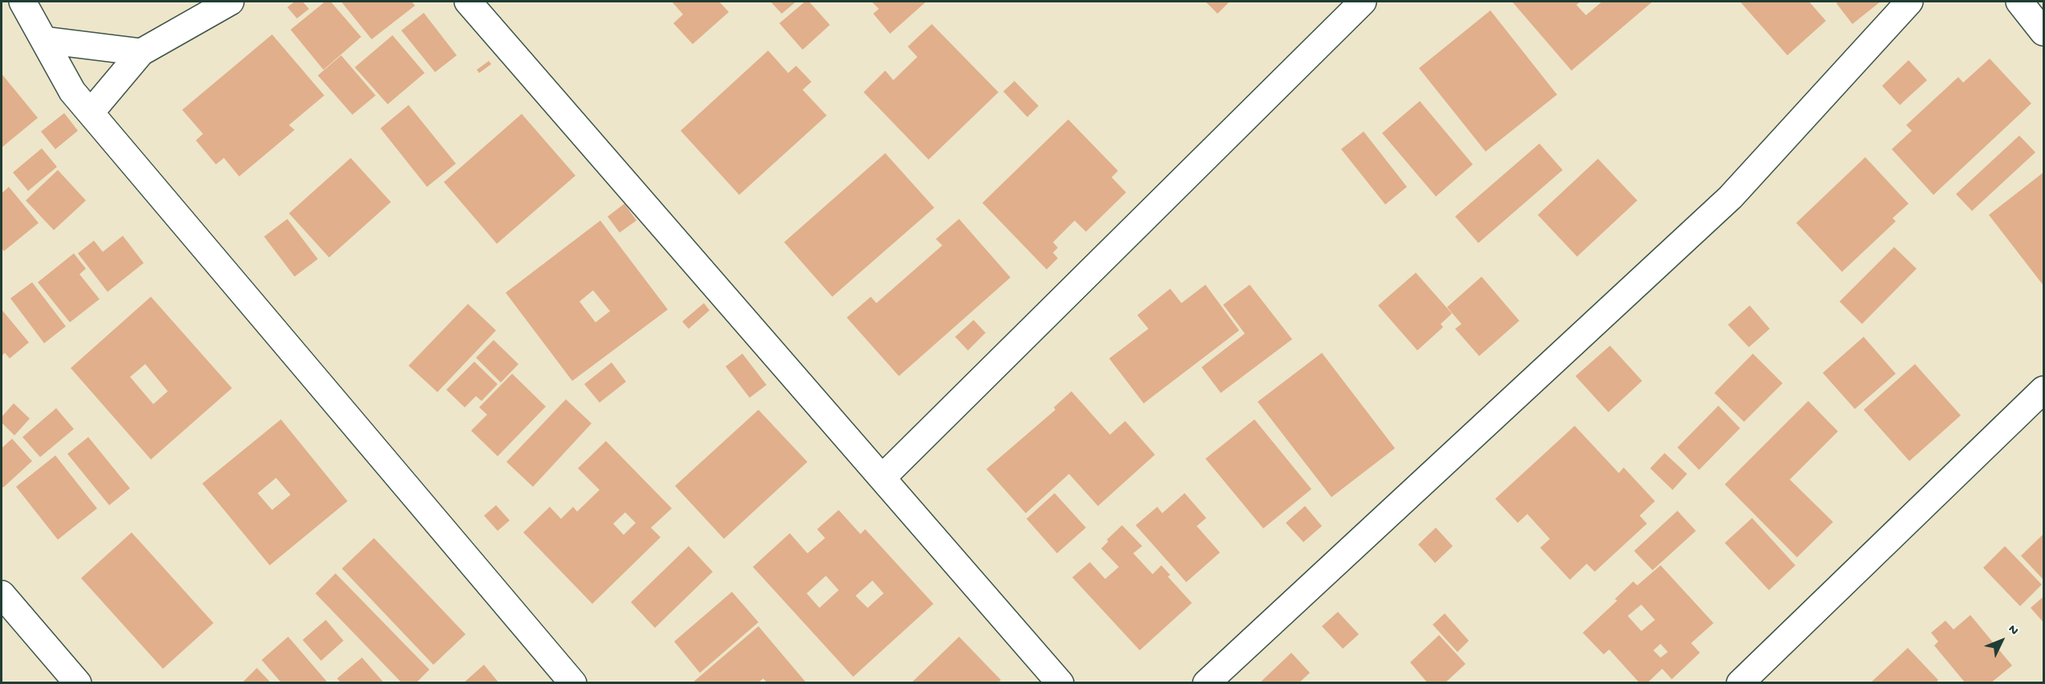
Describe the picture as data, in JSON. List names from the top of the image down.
{
  "north": "top right"
}
